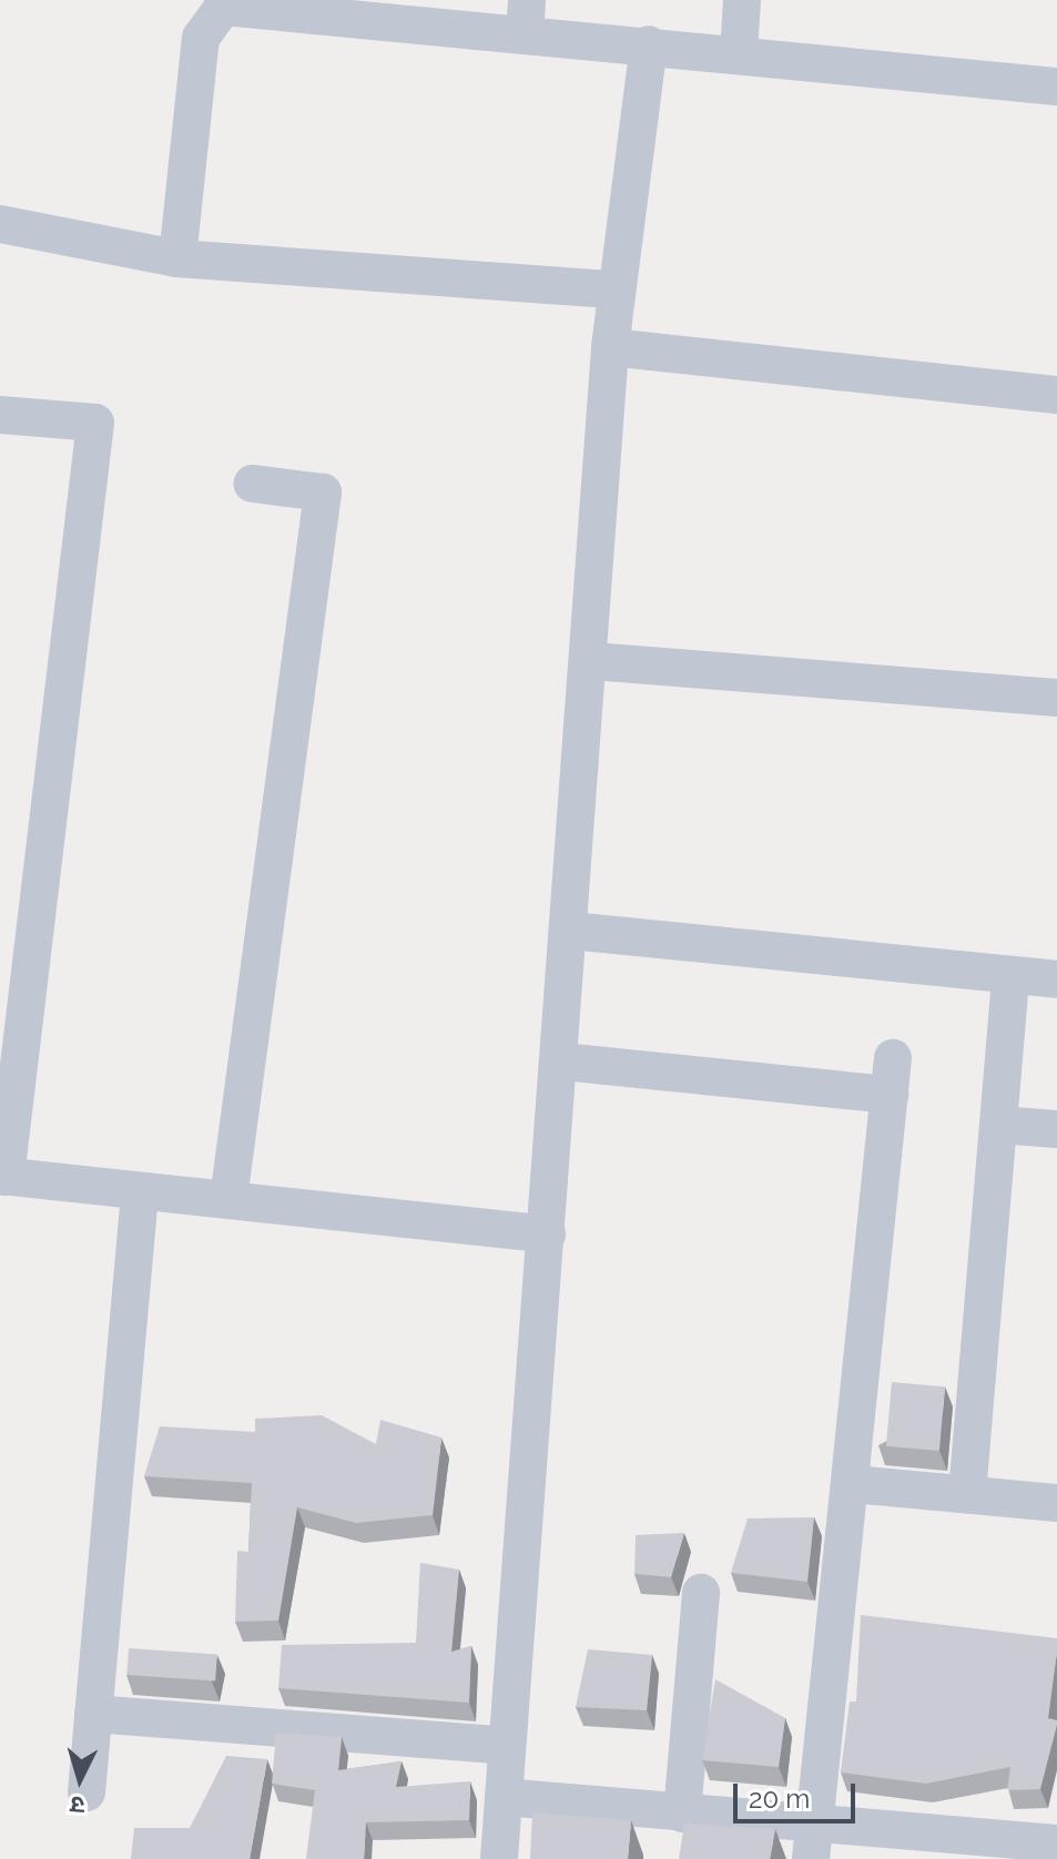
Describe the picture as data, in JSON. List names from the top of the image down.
{
  "scale_bar": "20 m",
  "north": "bottom"
}
